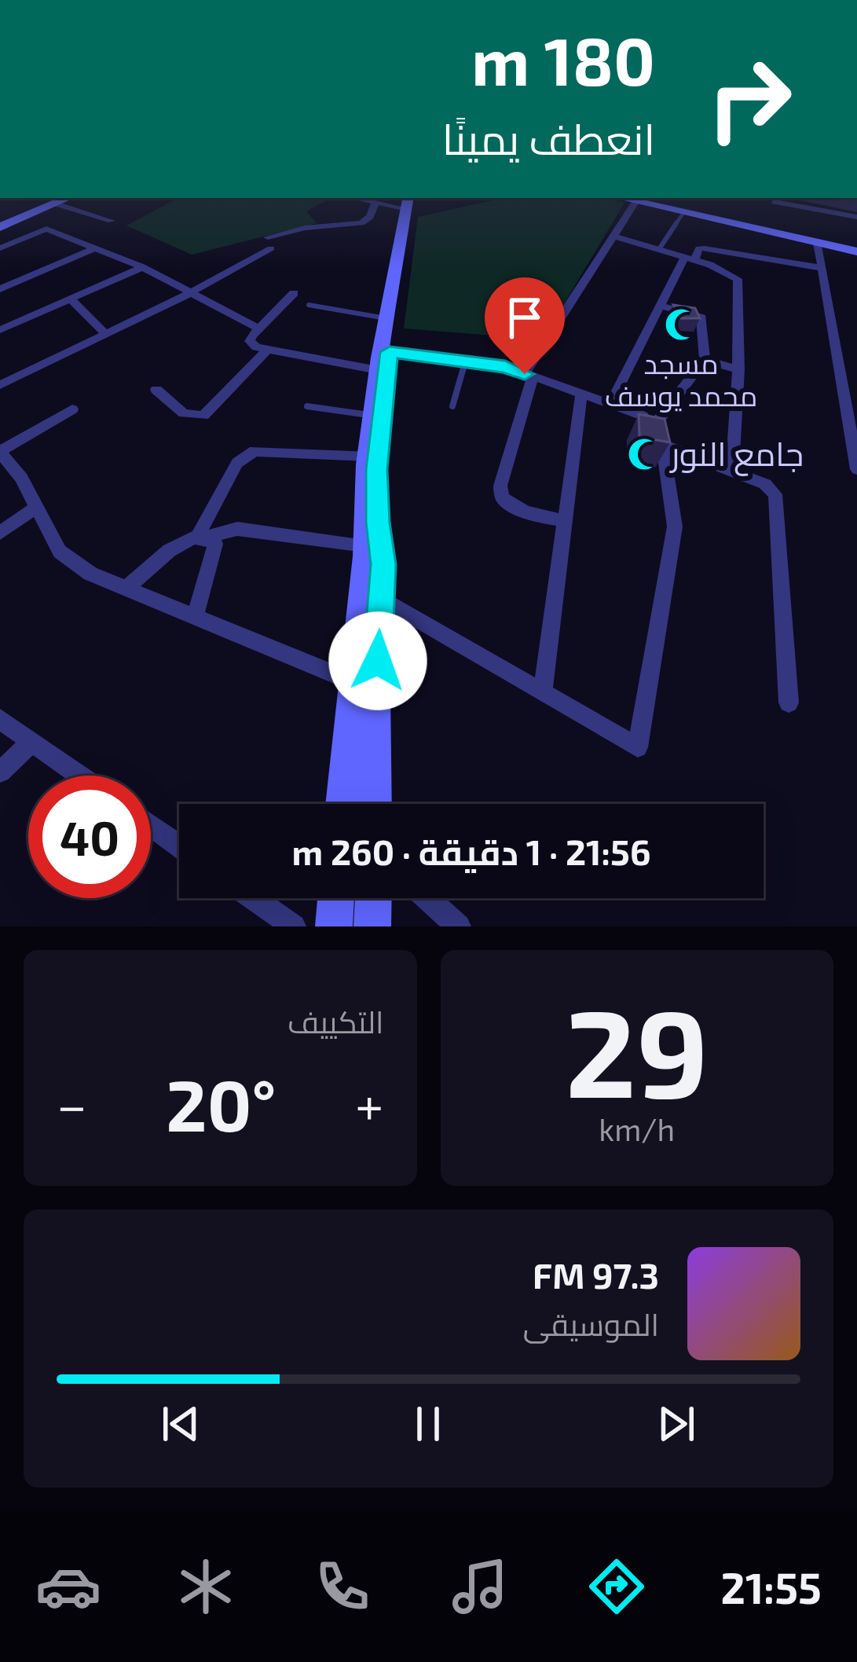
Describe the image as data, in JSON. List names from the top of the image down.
{
  "places": {
    "mosque": ["مسجد محمد يوسف", "جامع النور"]
  },
  "page": {
    "turn": ["180 m", "انعطف يمينًا"],
    "limit": "40",
    "trip": "21:56 · 1 دقيقة · 260 m",
    "tile": [
      ["29", "km/h"],
      "التكييف"
    ],
    "heat": ["−", "20°", "+"],
    "song": ["97.3 FM", "الموسيقى"],
    "tabs": "21:55"
  }
}
